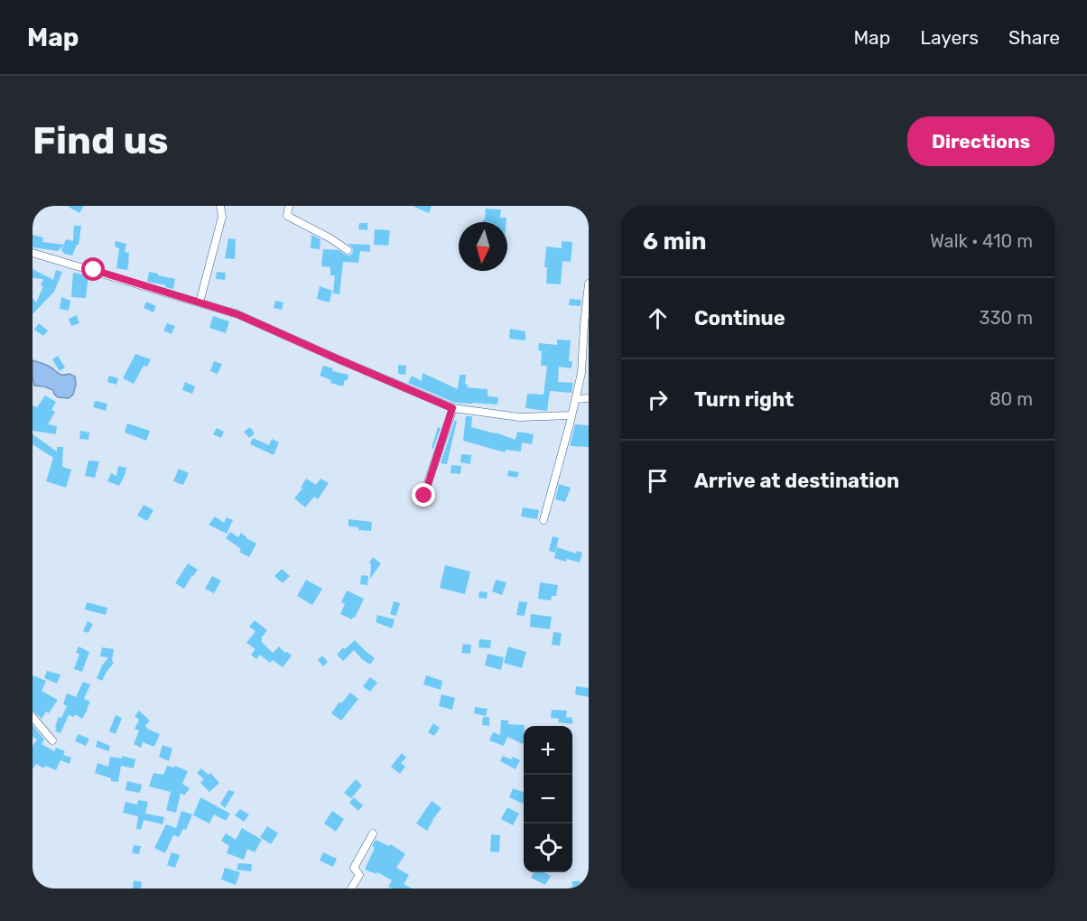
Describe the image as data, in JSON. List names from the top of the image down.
{
  "north": "bottom",
  "page": {
    "header": "Map",
    "nav": ["Map", "Layers", "Share"],
    "buttons": "Directions",
    "title": "Find us",
    "heading": ["6 min", "Walk · 410 m"],
    "list": [
      ["Continue", "330 m"],
      ["Turn right", "80 m"],
      "Arrive at destination"
    ],
    "map_buttons": ["+", "−"]
  }
}
